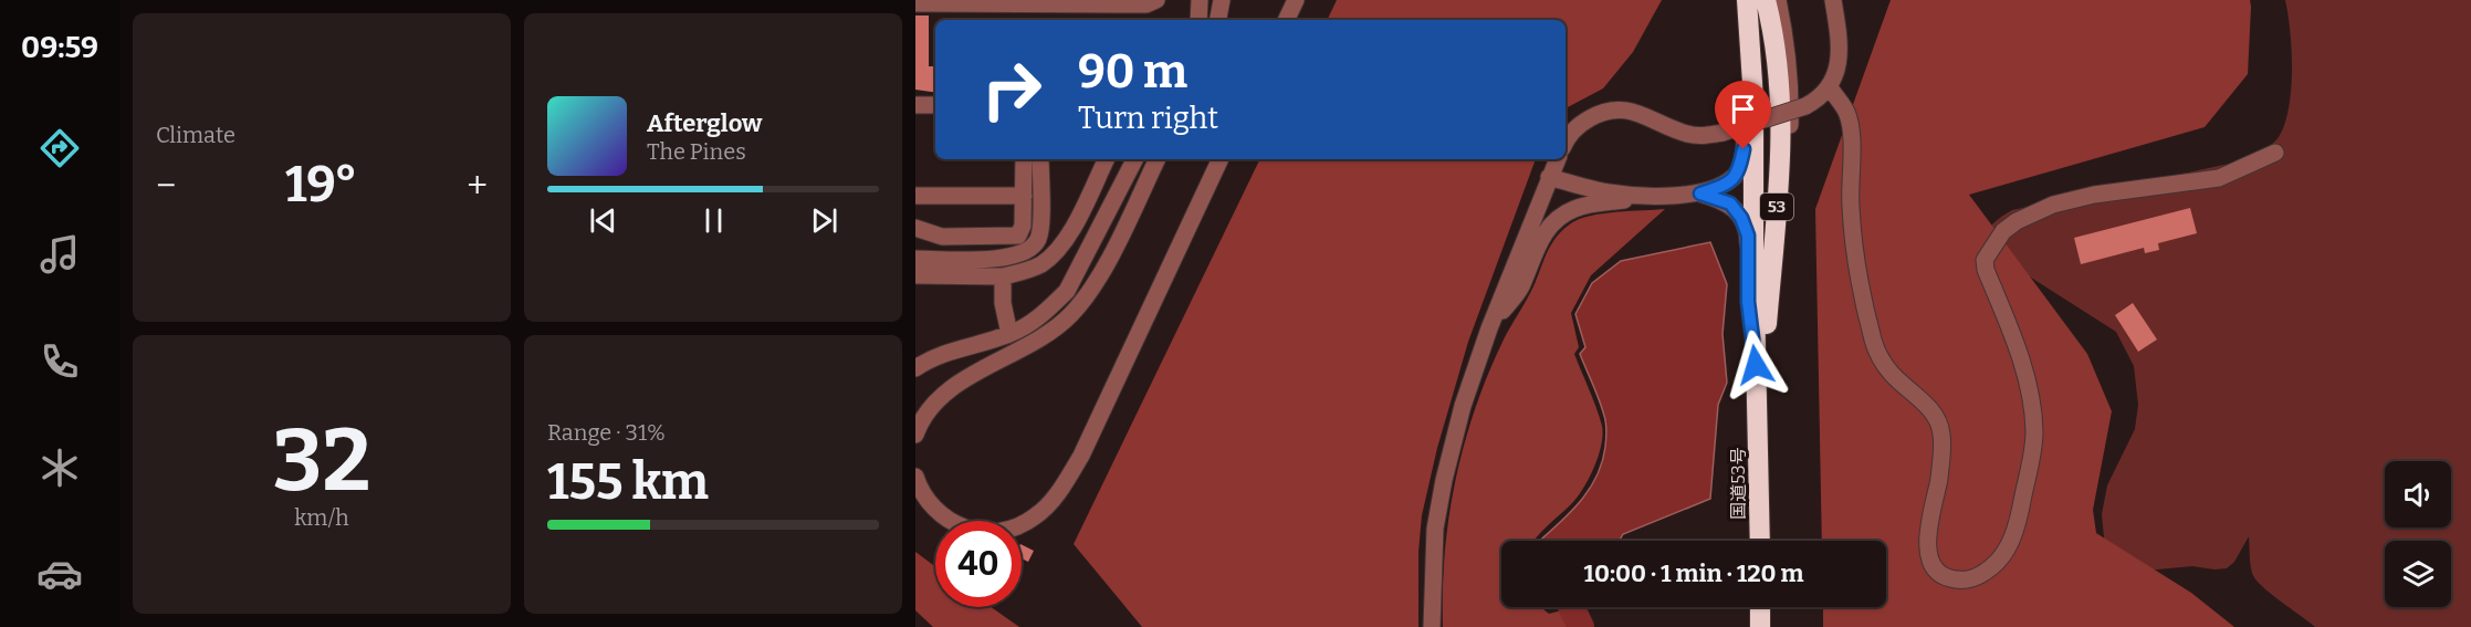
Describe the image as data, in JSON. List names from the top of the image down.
{
  "streets": {
    "highway": ["53", "国道53号"]
  },
  "page": {
    "tabs": "09:59",
    "tile": [
      "Climate",
      ["32", "km/h"],
      ["Range · 31%", "155 km"]
    ],
    "turn": ["90 m", "Turn right"],
    "song": ["Afterglow", "The Pines"],
    "heat": ["−", "19°", "+"],
    "limit": "40",
    "trip": "10:00 · 1 min · 120 m"
  }
}
